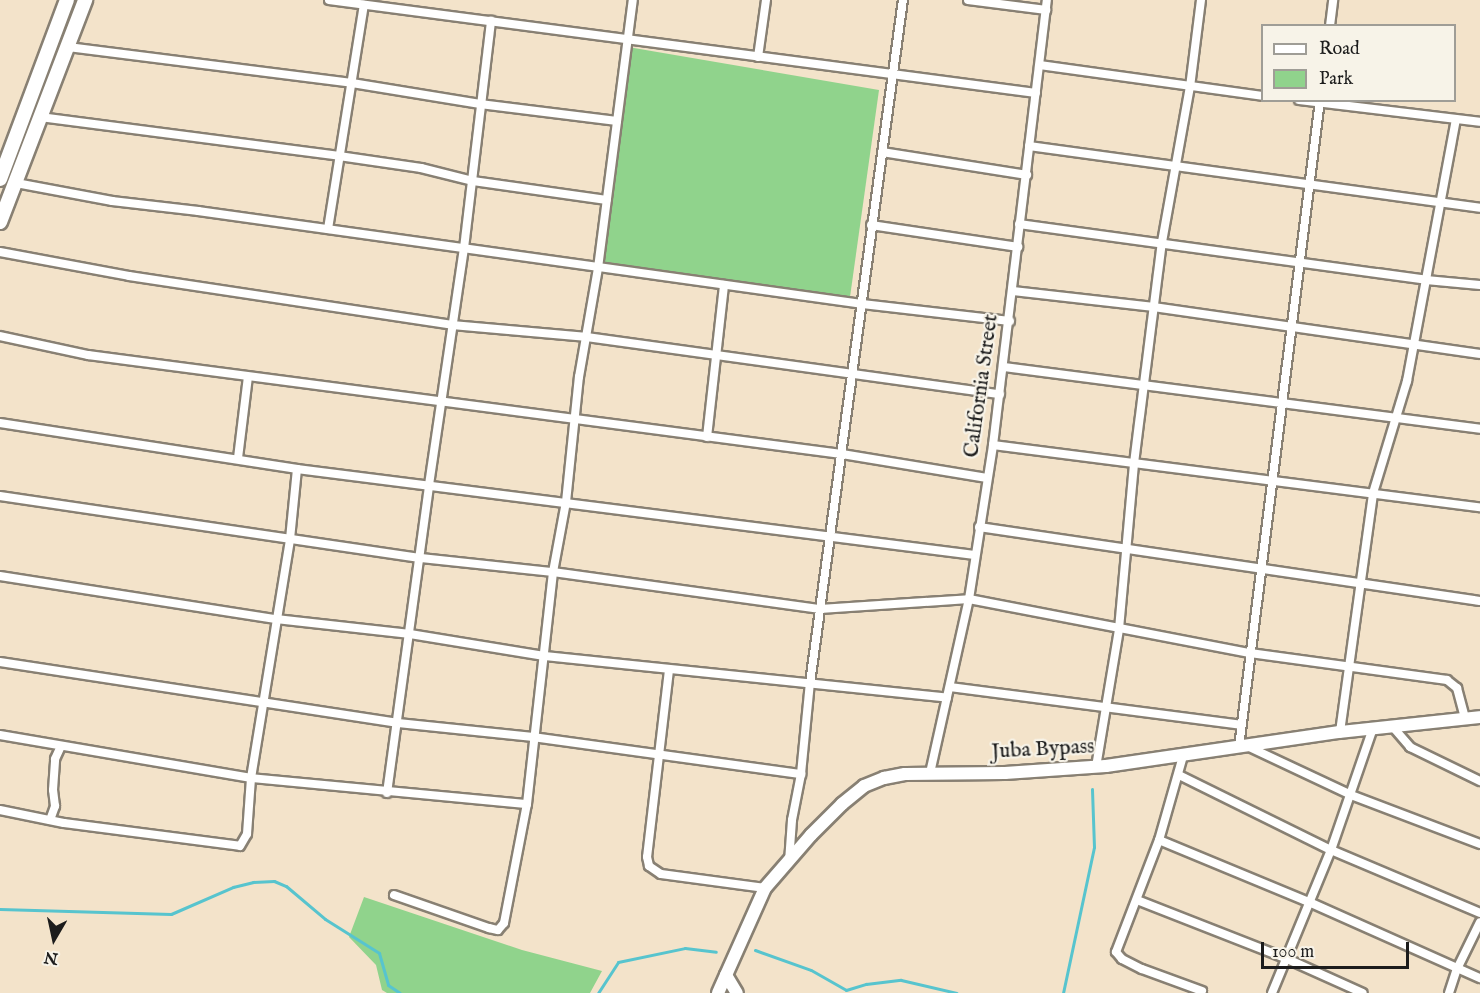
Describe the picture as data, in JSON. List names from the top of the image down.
{
  "streets": {
    "main road": ["Juba Bypass"],
    "street": ["California Street"]
  },
  "crossings": [
    ["California Street", "Juba Bypass"]
  ],
  "legend": ["Road", "Park"],
  "scale_bar": "100 m",
  "north": "bottom"
}
